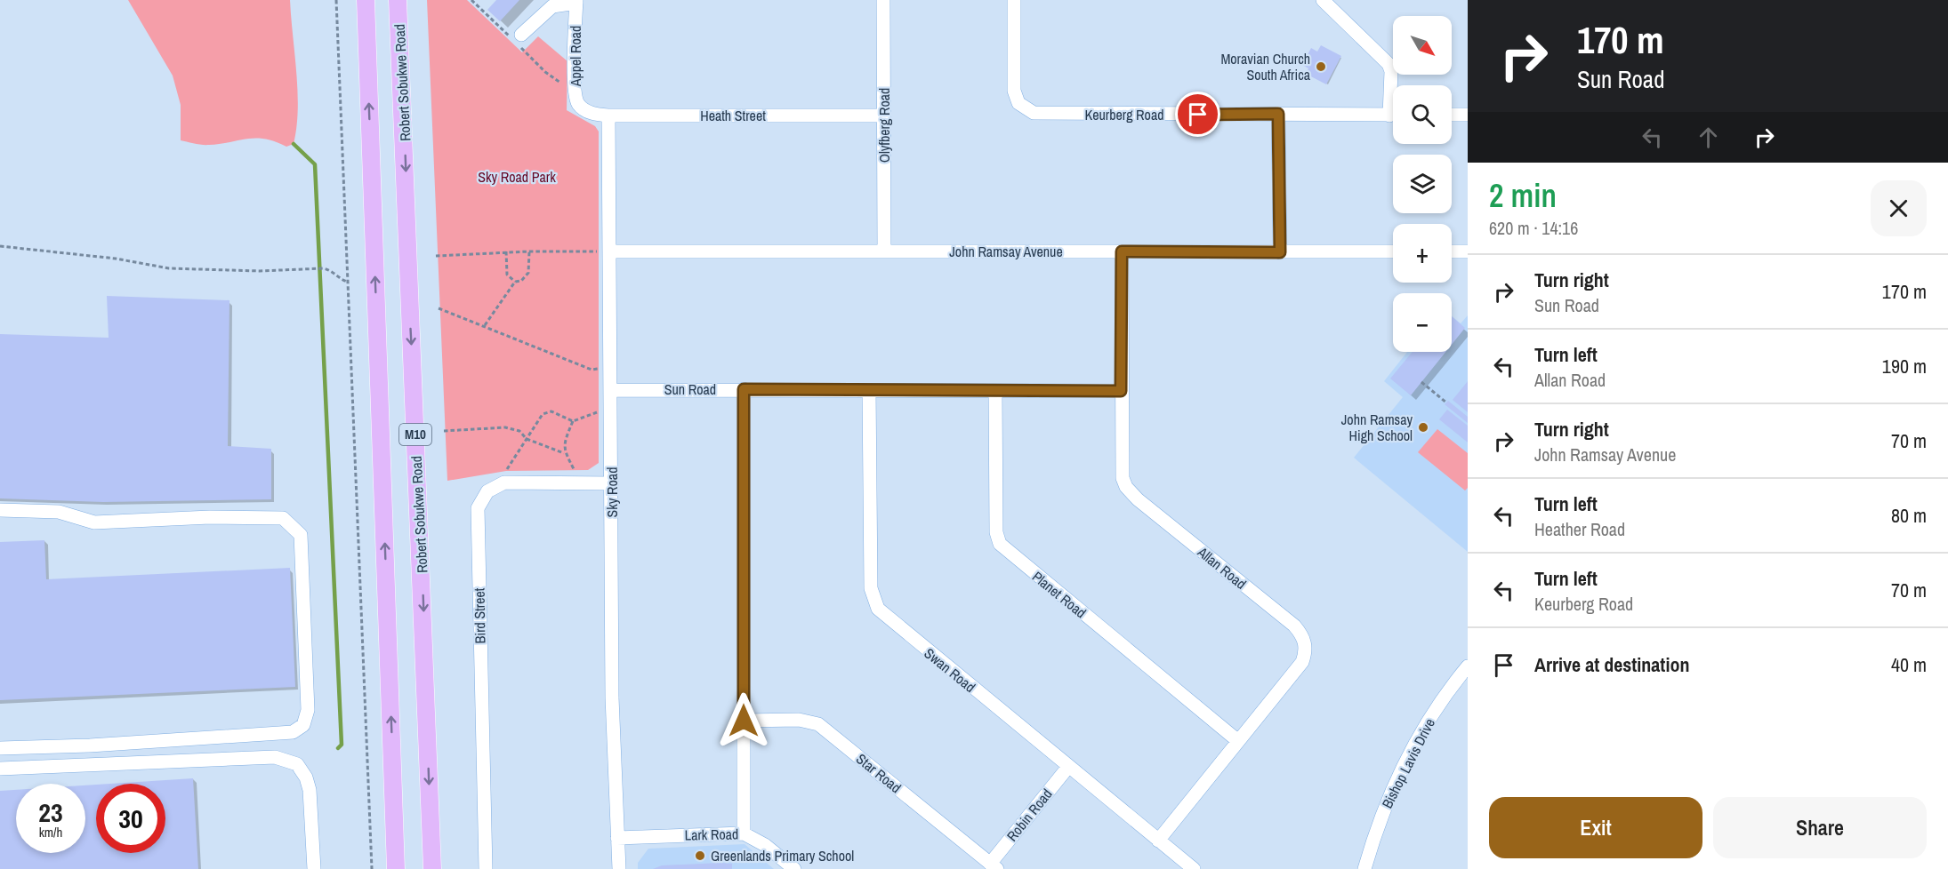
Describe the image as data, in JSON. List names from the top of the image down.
{
  "streets": {
    "main road": ["Robert Sobukwe Road", "M10"],
    "street": [
      "Appel Road",
      "Keurberg Road",
      "Heath Street",
      "Olyfberg Road",
      "John Ramsay Avenue",
      "Sun Road",
      "Sky Road",
      "Allan Road",
      "Planet Road",
      "Bird Street",
      "Swan Road",
      "Bishop Lavis Drive",
      "Star Road",
      "Robin Road",
      "Lark Road"
    ]
  },
  "crossings": [
    ["Appel Road", "Heath Street"],
    ["Heath Street", "Olyfberg Road"],
    ["Heath Street", "Sky Road"],
    ["Olyfberg Road", "John Ramsay Avenue"],
    ["John Ramsay Avenue", "Sky Road"],
    ["John Ramsay Avenue", "Allan Road"],
    ["Sun Road", "Sky Road"],
    ["Sun Road", "Allan Road"],
    ["Sun Road", "Planet Road"],
    ["Sun Road", "Swan Road"],
    ["Sky Road", "Lark Road"],
    ["Allan Road", "Planet Road"],
    ["Allan Road", "Swan Road"],
    ["Swan Road", "Robin Road"],
    ["Star Road", "Robin Road"]
  ],
  "parks": ["Sky Road Park"],
  "places": ["Moravian Church South Africa", "John Ramsay High School", "Greenlands Primary School"],
  "north": "bottom right",
  "page": {
    "turn": ["170 m", "Sun Road"],
    "map_buttons": ["+", "−"],
    "heading": ["2 min", "620 m · 14:16"],
    "list": [
      {
        "name": "Turn right",
        "note": "Sun Road",
        "value": "170 m"
      },
      {
        "name": "Turn left",
        "note": "Allan Road",
        "value": "190 m"
      },
      {
        "name": "Turn right",
        "note": "John Ramsay Avenue",
        "value": "70 m"
      },
      {
        "name": "Turn left",
        "note": "Heather Road",
        "value": "80 m"
      },
      {
        "name": "Turn left",
        "note": "Keurberg Road",
        "value": "70 m"
      },
      {
        "name": "Arrive at destination",
        "value": "40 m"
      }
    ],
    "speed": "23 km/h",
    "limit": "30",
    "buttons": ["Exit", "Share"]
  }
}
